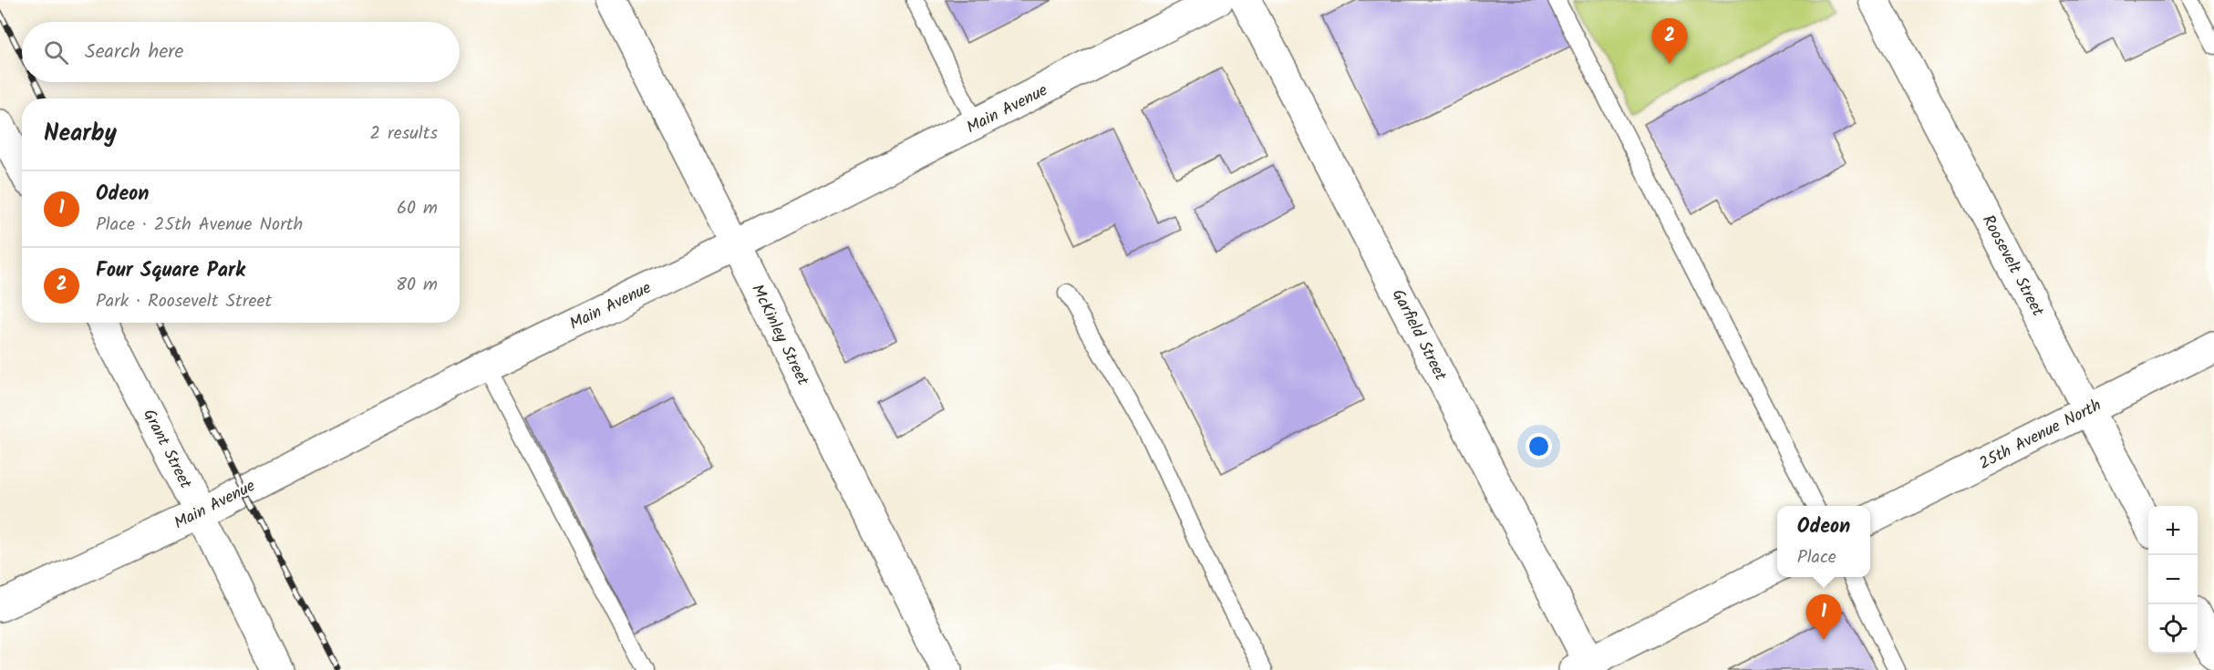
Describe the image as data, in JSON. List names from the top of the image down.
{
  "streets": {
    "street": [
      "Main Avenue",
      "Roosevelt Street",
      "McKinley Street",
      "Garfield Street",
      "25th Avenue North",
      "Grant Street"
    ]
  },
  "crossings": [
    ["Main Avenue", "McKinley Street"],
    ["Main Avenue", "Grant Street"],
    ["Roosevelt Street", "25th Avenue North"]
  ],
  "page": {
    "pins": ["2", "1"],
    "search": "Search here",
    "heading": ["Nearby", "2 results"],
    "list": [
      {
        "mark": "1",
        "name": "Odeon",
        "note": "Place · 25th Avenue North",
        "value": "60 m"
      },
      {
        "mark": "2",
        "name": "Four Square Park",
        "note": "Park · Roosevelt Street",
        "value": "80 m"
      }
    ],
    "map_buttons": ["+", "−"],
    "popup": ["Odeon", "Place"]
  }
}
